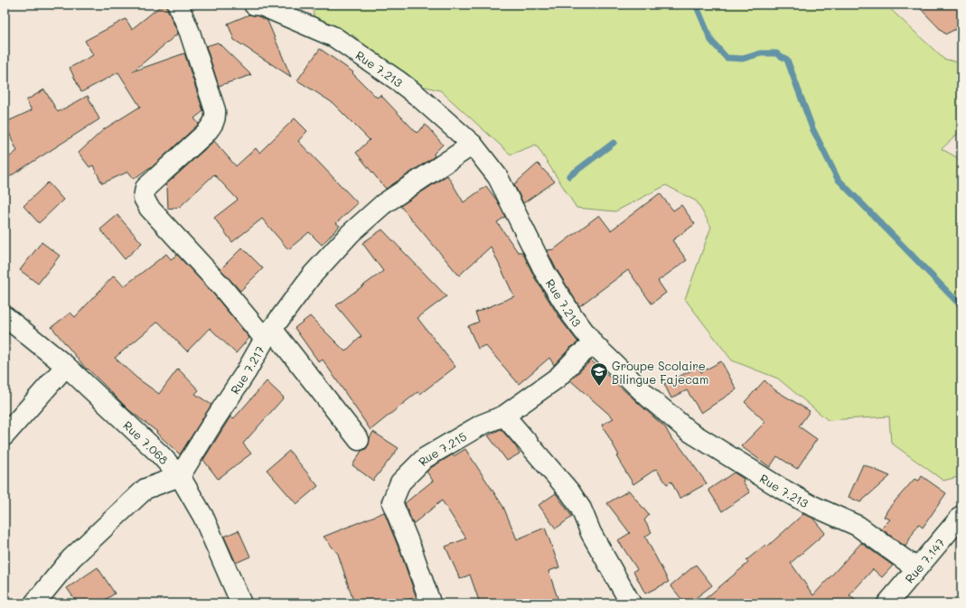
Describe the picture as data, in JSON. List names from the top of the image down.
{
  "streets": {
    "street": [
      "Rue 7.213",
      "Rue 7.217",
      "Rue 7.068",
      "Rue 7.215",
      "Rue 7.147"
    ]
  },
  "crossings": [
    ["Rue 7.213", "Rue 7.217"],
    ["Rue 7.213", "Rue 7.215"],
    ["Rue 7.213", "Rue 7.147"],
    ["Rue 7.217", "Rue 7.068"]
  ],
  "places": {
    "school or university": ["Groupe Scolaire Bilingue Fajecam"]
  }
}
